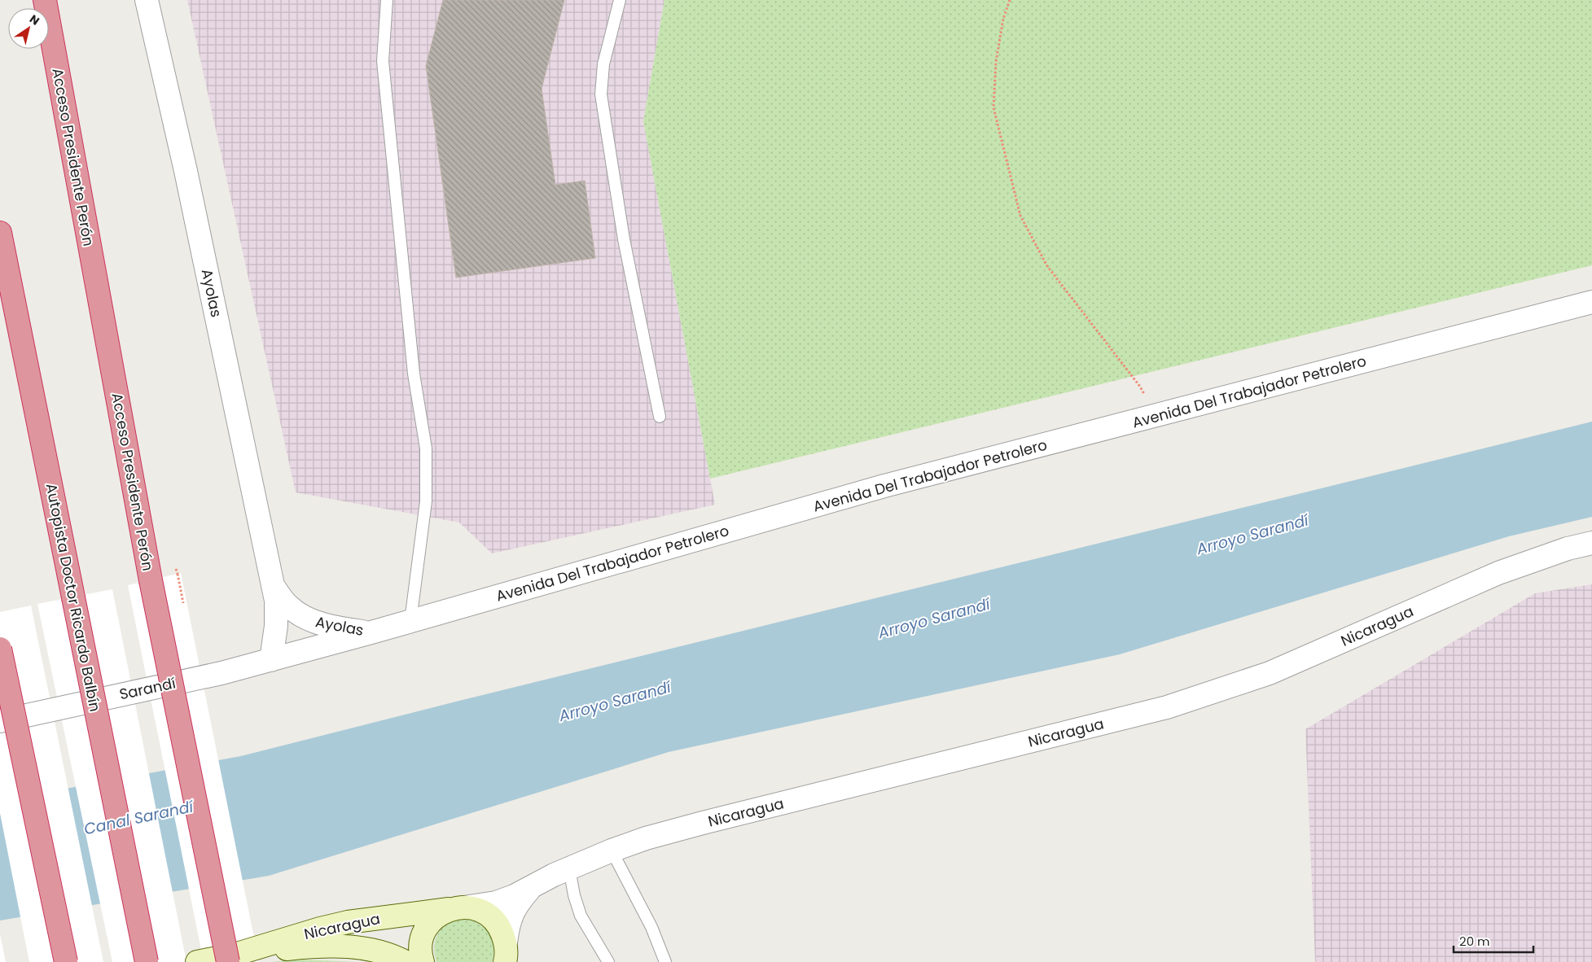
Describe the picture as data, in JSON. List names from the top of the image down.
{
  "streets": {
    "highway": ["Acceso Presidente Perón", "Autopista Doctor Ricardo Balbín"],
    "main road": ["Nicaragua"],
    "street": ["Ayolas", "Avenida Del Trabajador Petrolero", "Sarandí"]
  },
  "crossings": [
    ["Acceso Presidente Perón", "Nicaragua"],
    ["Ayolas", "Avenida Del Trabajador Petrolero"],
    ["Ayolas", "Sarandí"],
    ["Avenida Del Trabajador Petrolero", "Sarandí"]
  ],
  "water": ["Arroyo Sarandí", "Canal Sarandí"],
  "scale_bar": "20 m",
  "north": "top right"
}
